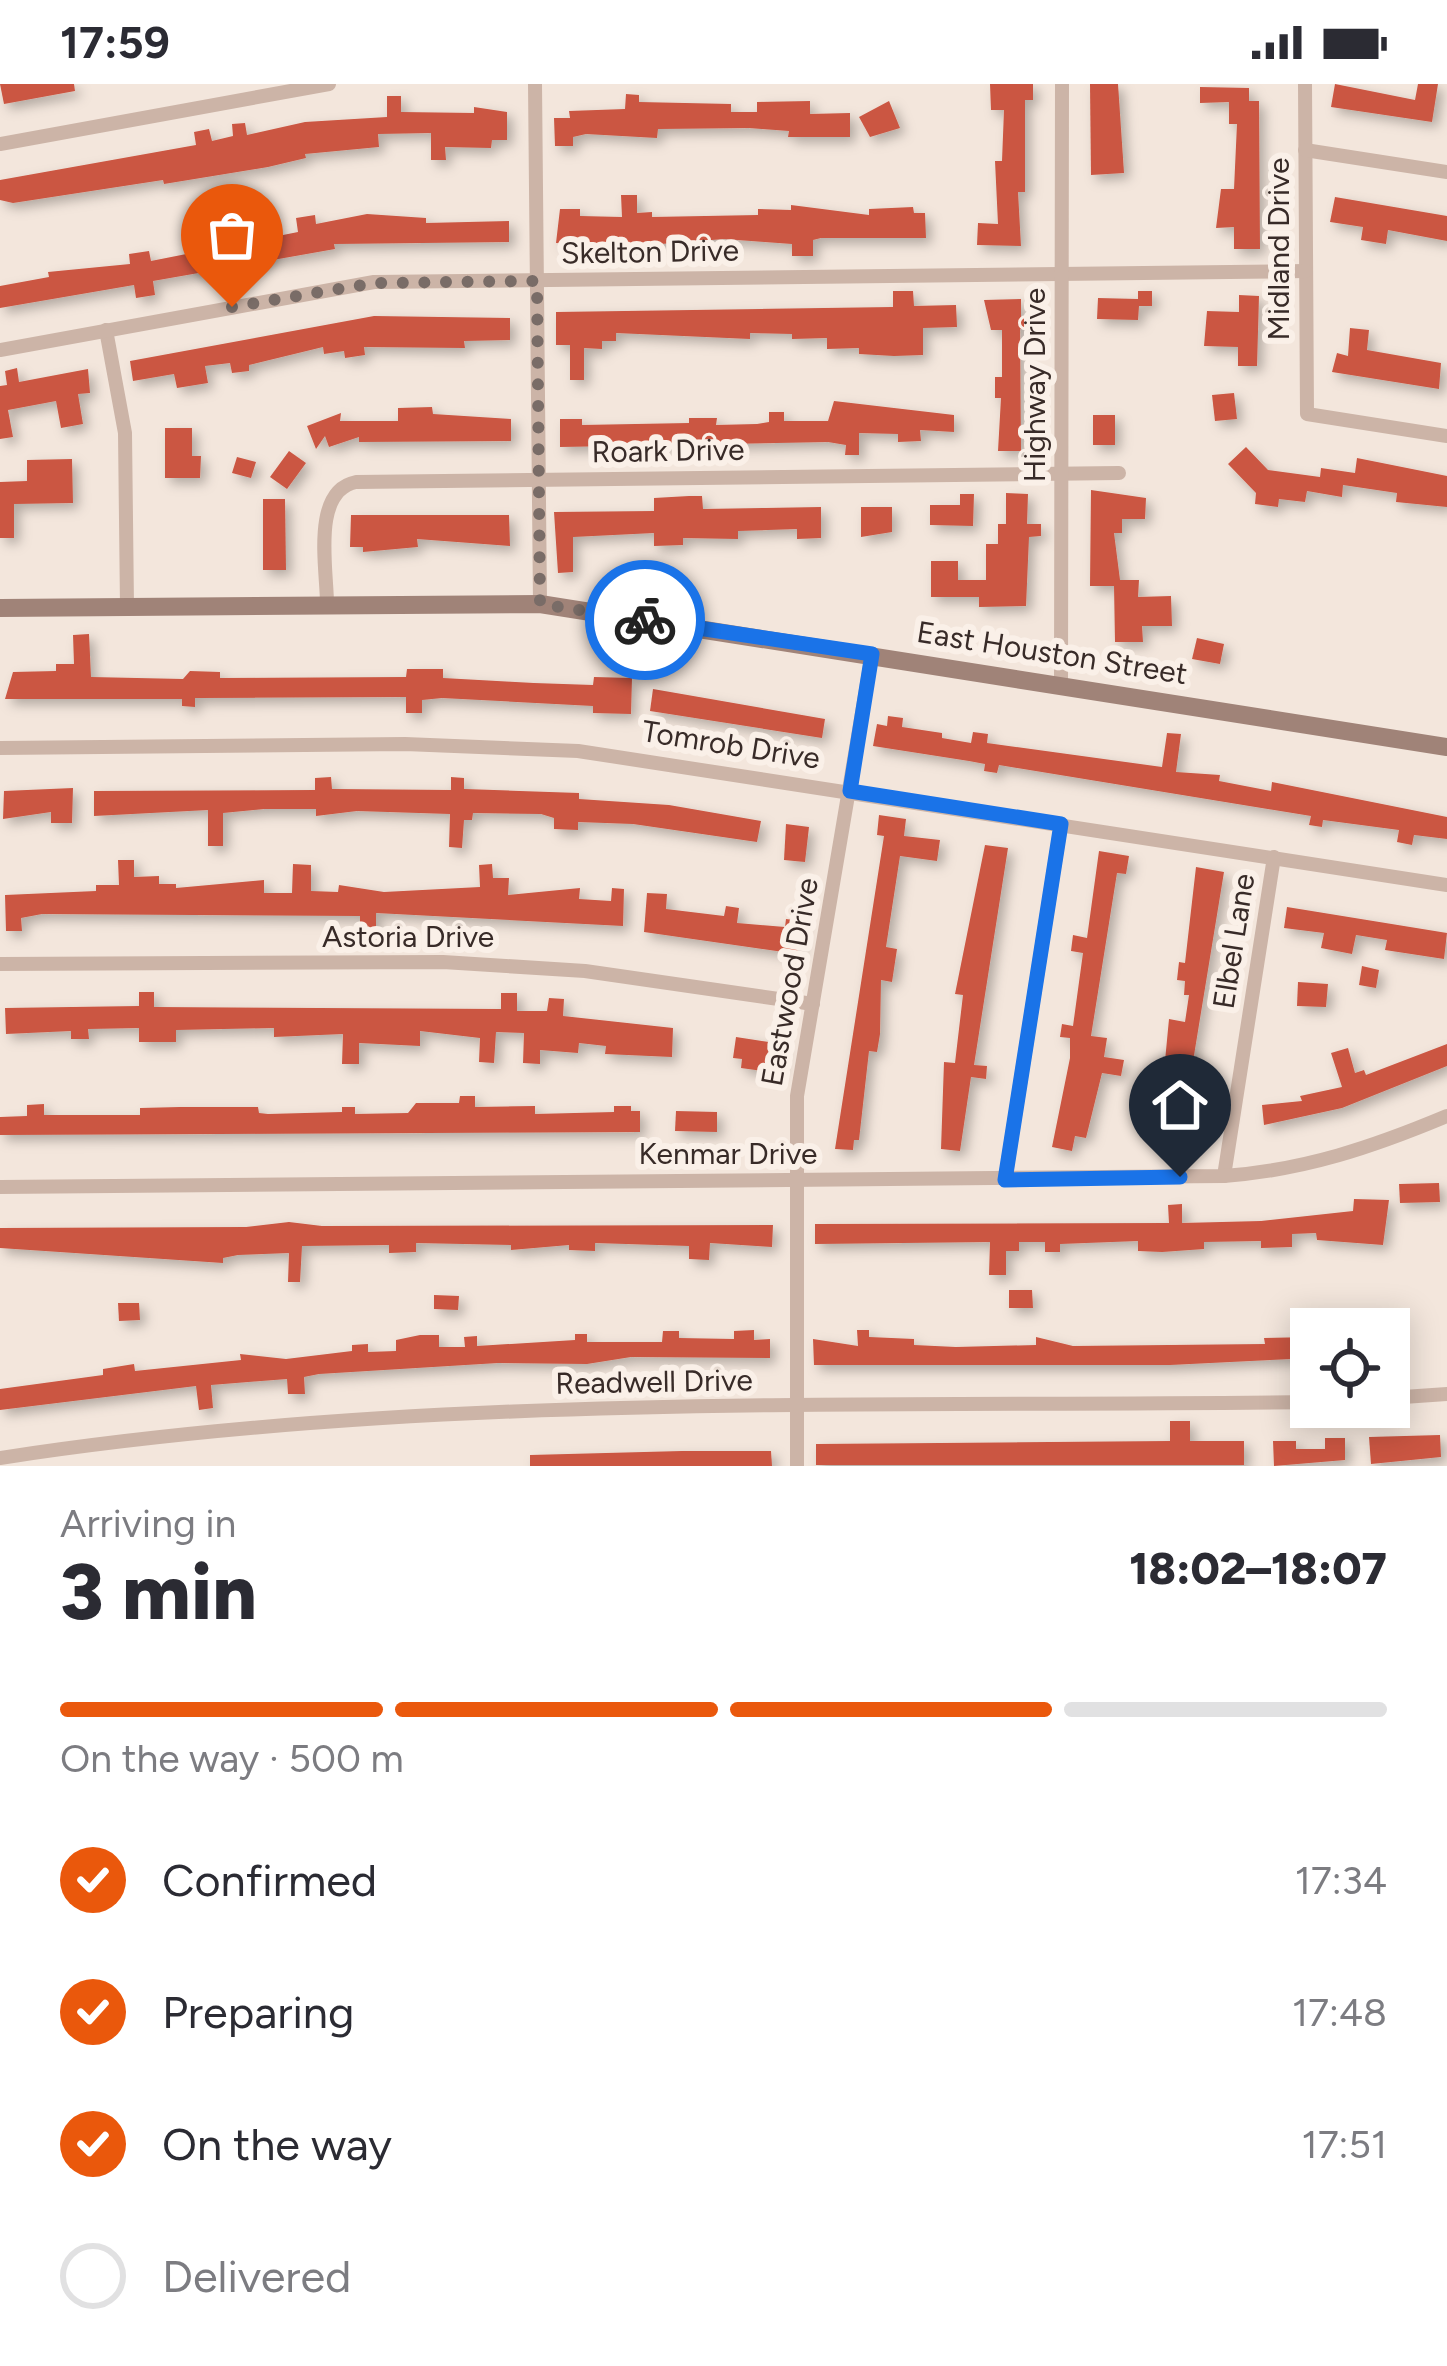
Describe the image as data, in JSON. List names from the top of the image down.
{
  "streets": {
    "main road": ["East Houston Street"],
    "street": [
      "Midland Drive",
      "Skelton Drive",
      "Highway Drive",
      "Roark Drive",
      "Tomrob Drive",
      "Astoria Drive",
      "Elbel Lane",
      "Eastwood Drive",
      "Kenmar Drive",
      "Readwell Drive"
    ]
  },
  "crossings": [
    ["Midland Drive", "Skelton Drive"],
    ["Skelton Drive", "Highway Drive"],
    ["Highway Drive", "Roark Drive"],
    ["Highway Drive", "East Houston Street"],
    ["Roark Drive", "East Houston Street"],
    ["East Houston Street", "Eastwood Drive"],
    ["Tomrob Drive", "Elbel Lane"],
    ["Tomrob Drive", "Eastwood Drive"],
    ["Astoria Drive", "Eastwood Drive"],
    ["Elbel Lane", "Kenmar Drive"],
    ["Eastwood Drive", "Kenmar Drive"],
    ["Eastwood Drive", "Readwell Drive"]
  ],
  "page": {
    "status": "17:59",
    "heading": ["3 min", "Arriving in", "18:02–18:07"],
    "bar": "On the way · 500 m",
    "list": [
      ["Confirmed", "17:34"],
      ["Preparing", "17:48"],
      ["On the way", "17:51"],
      "Delivered"
    ]
  }
}
